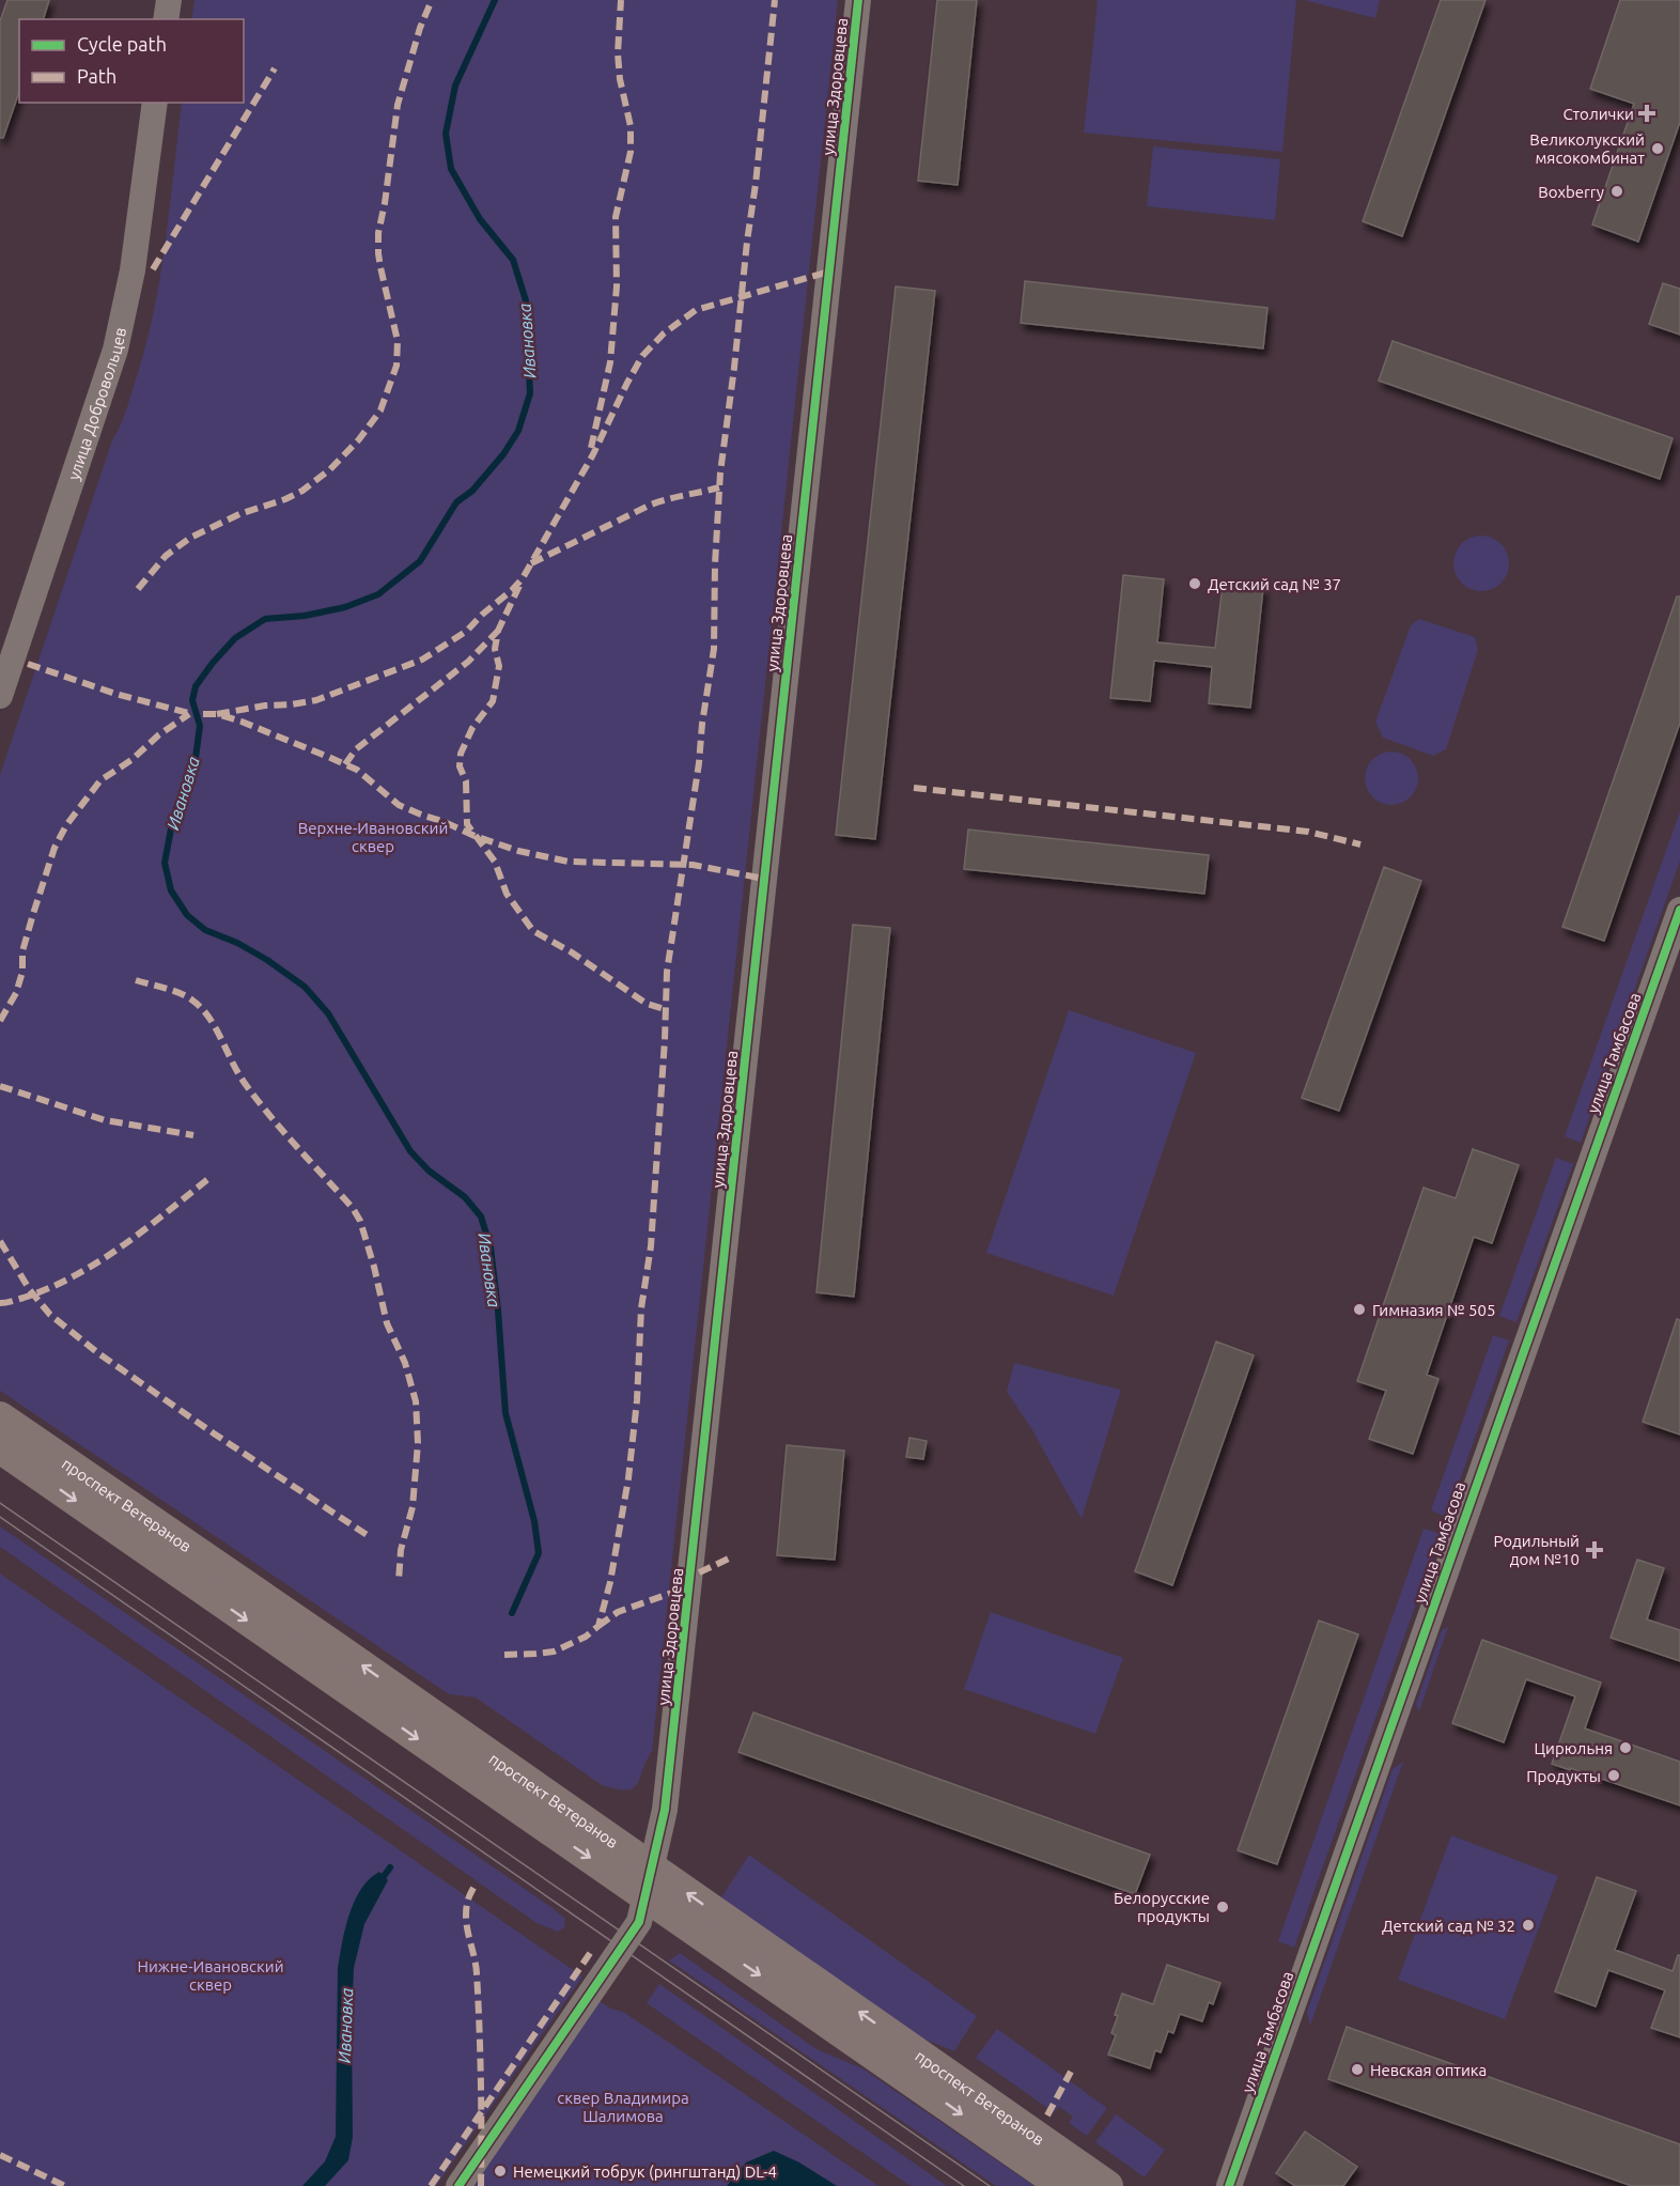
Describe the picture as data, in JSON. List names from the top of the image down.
{
  "streets": {
    "main road": ["проспект Ветеранов"],
    "street": ["улица Здоровцева", "улица Добровольцев", "улица Тамбасова"]
  },
  "crossings": [
    ["улица Здоровцева", "проспект Ветеранов"]
  ],
  "water": ["Ивановка"],
  "parks": ["Верхне-Ивановский сквер", "Нижне-Ивановский сквер", "сквер Владимира Шалимова"],
  "places": {
    "health": ["Столички", "Родильный дом №10"],
    "other": [
      "Великолукский мясокомбинат",
      "Boxberry",
      "Детский сад № 37",
      "Гимназия № 505",
      "Цирюльня",
      "Продукты",
      "Белорусские продукты",
      "Детский сад № 32",
      "Невская оптика",
      "Немецкий тобрук (рингштанд) DL-4"
    ]
  },
  "legend": ["Cycle path", "Path"]
}
